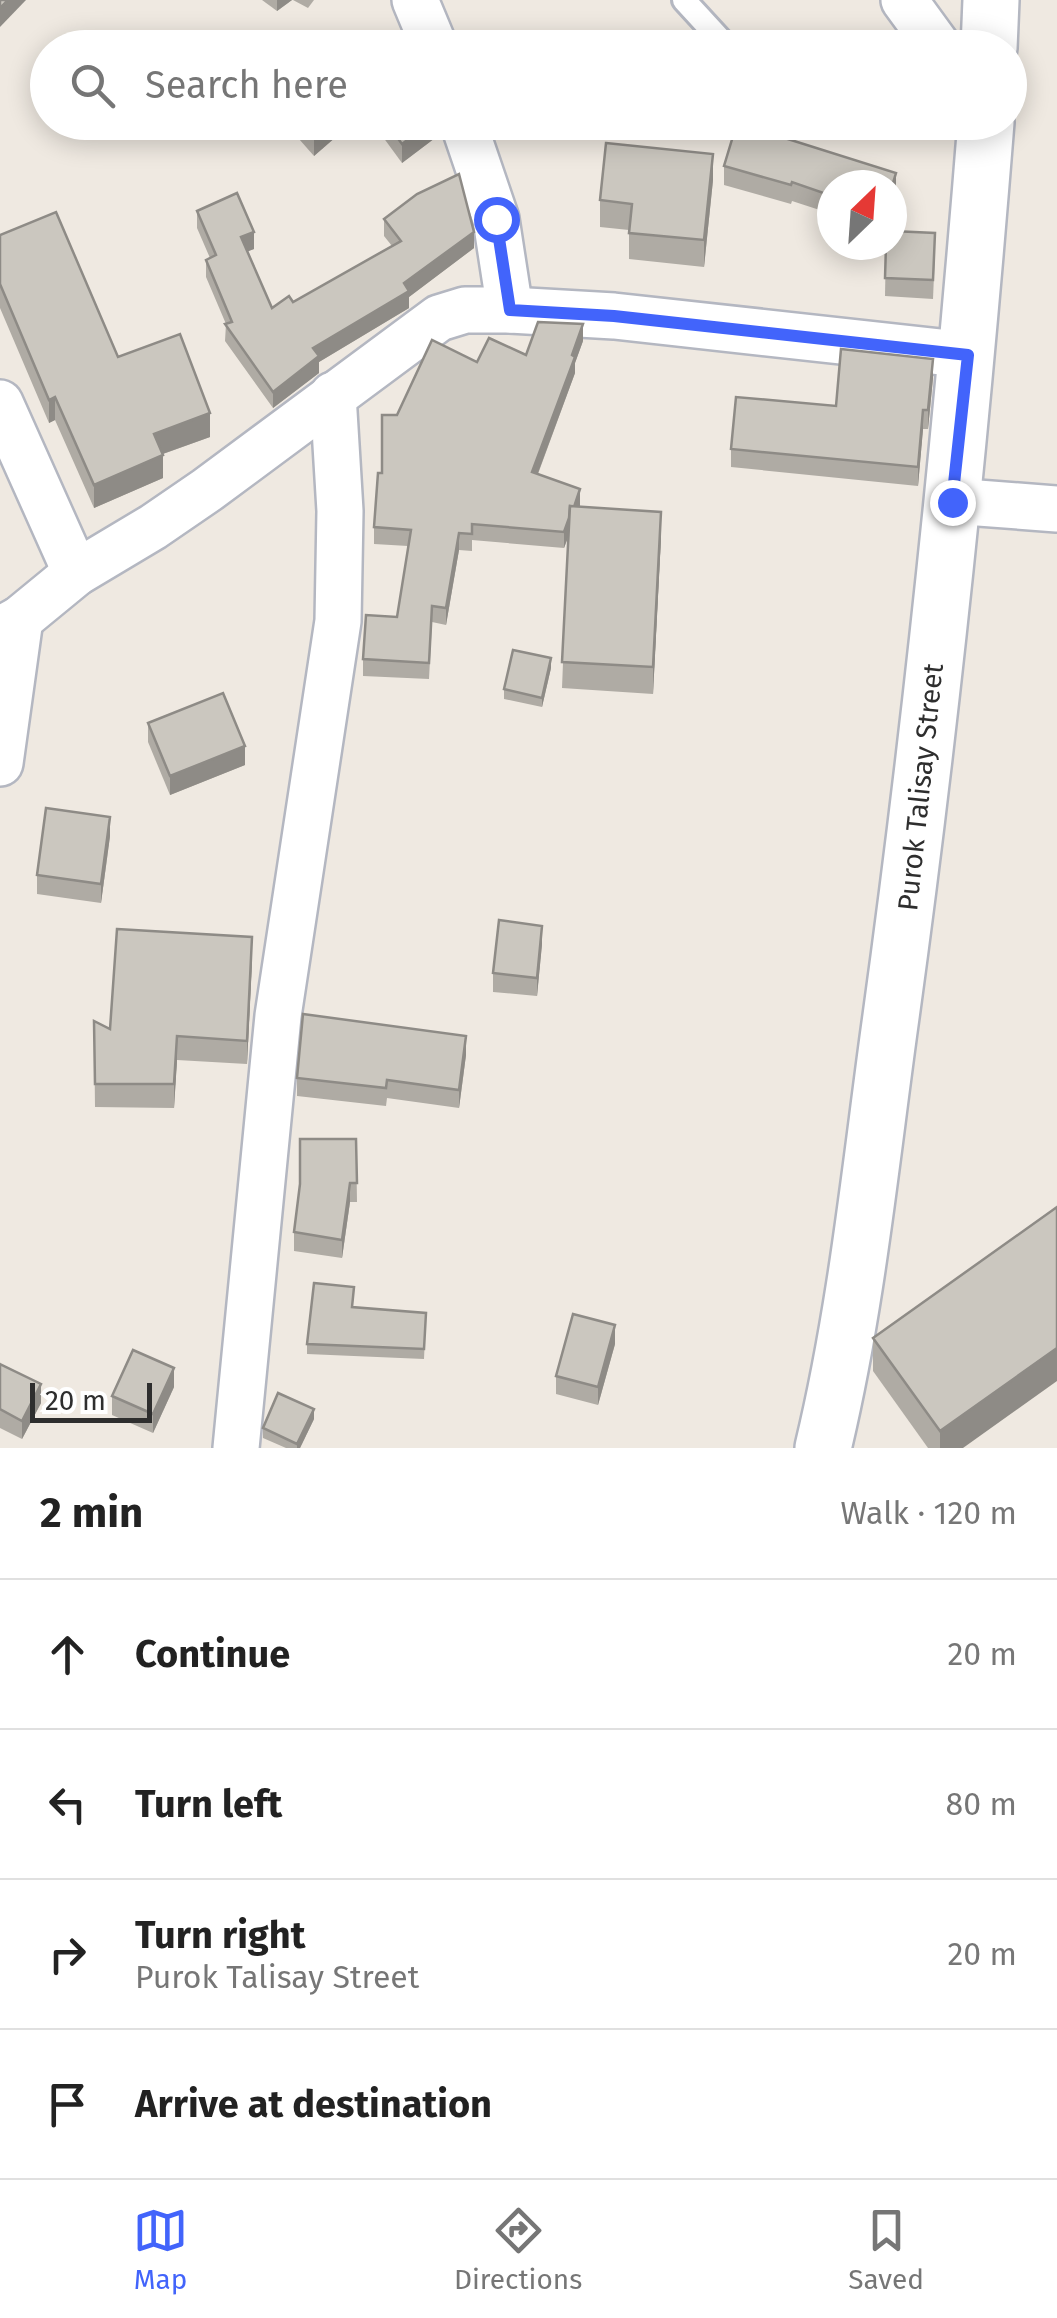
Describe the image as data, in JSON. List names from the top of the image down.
{
  "streets": {
    "street": ["Purok Talisay Street"]
  },
  "scale_bar": "20 m",
  "north": "top right",
  "page": {
    "search": "Search here",
    "scale": "20 m",
    "heading": ["2 min", "Walk · 120 m"],
    "list": [
      ["Continue", "20 m"],
      ["Turn left", "80 m"],
      ["Turn right", "Purok Talisay Street", "20 m"],
      "Arrive at destination"
    ],
    "nav": ["Map", "Directions", "Saved"]
  }
}
